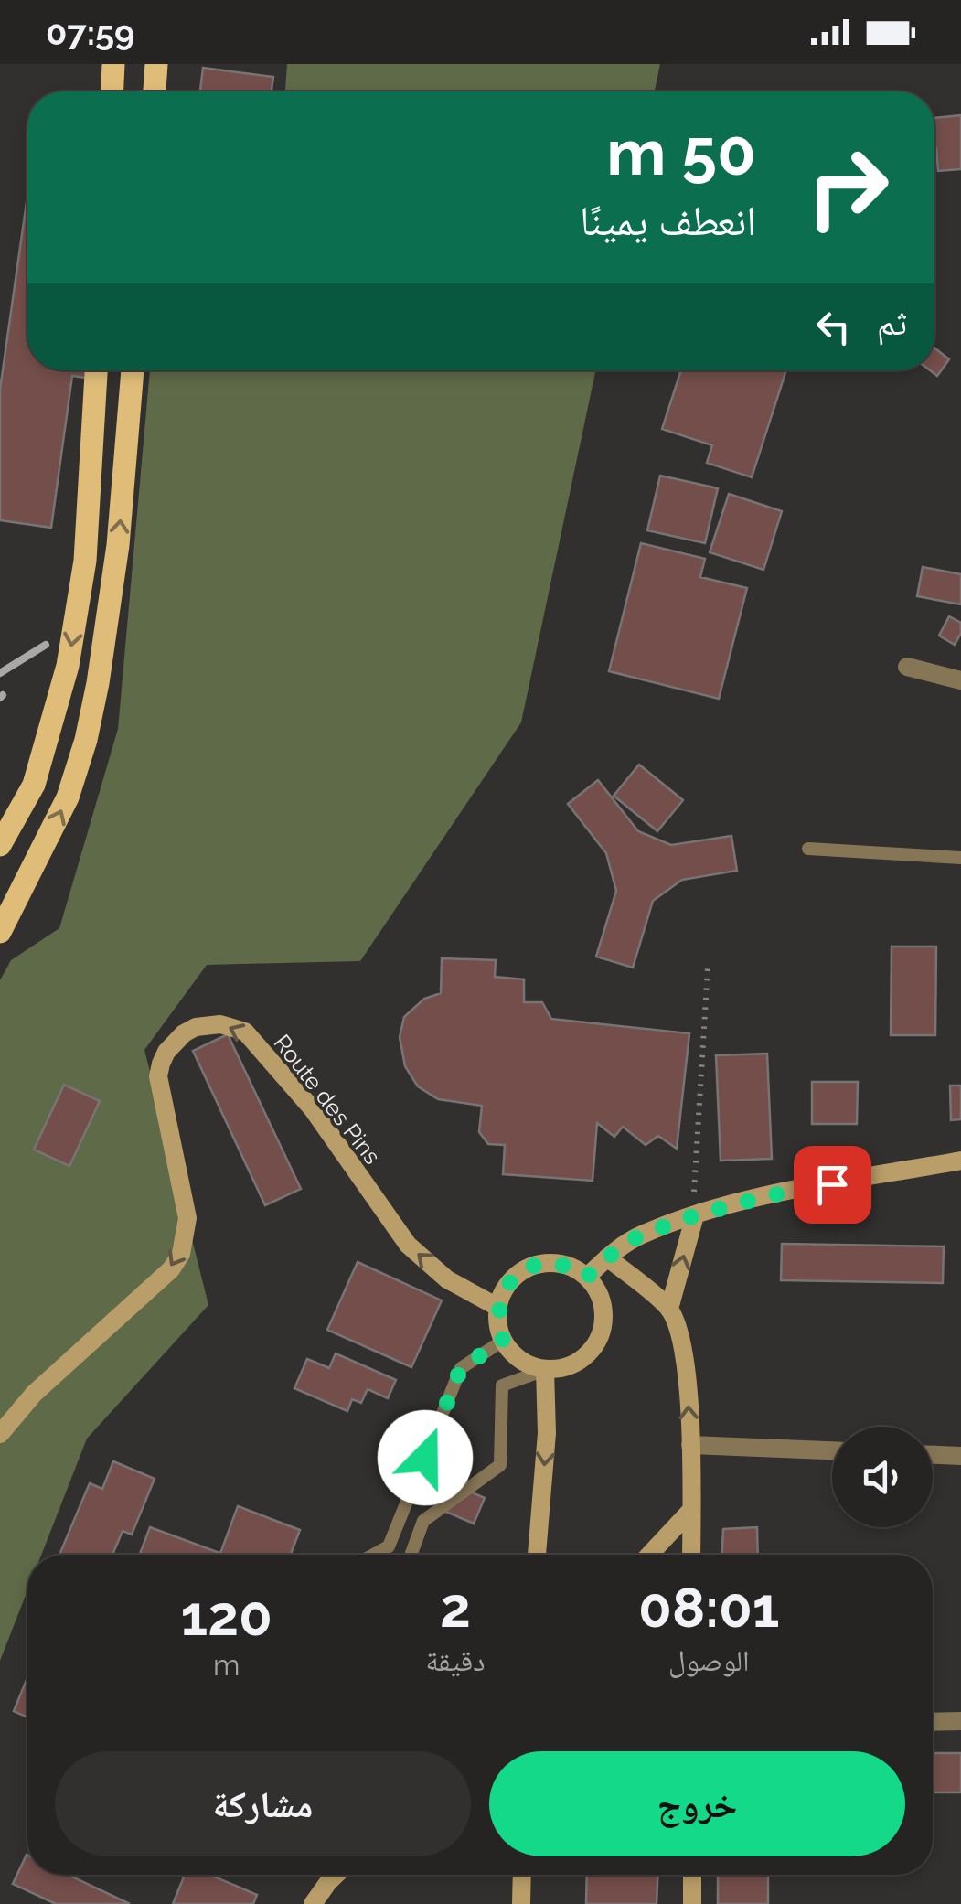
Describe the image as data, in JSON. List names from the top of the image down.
{
  "streets": {
    "main road": ["Route des Pins"]
  },
  "page": {
    "status": "07:59",
    "turn": ["50 m", "انعطف يمينًا"],
    "then": "ثم",
    "eta": [
      "08:01",
      "الوصول",
      "2",
      "دقيقة",
      "120",
      "m"
    ],
    "buttons": ["خروج", "مشاركة"]
  }
}
